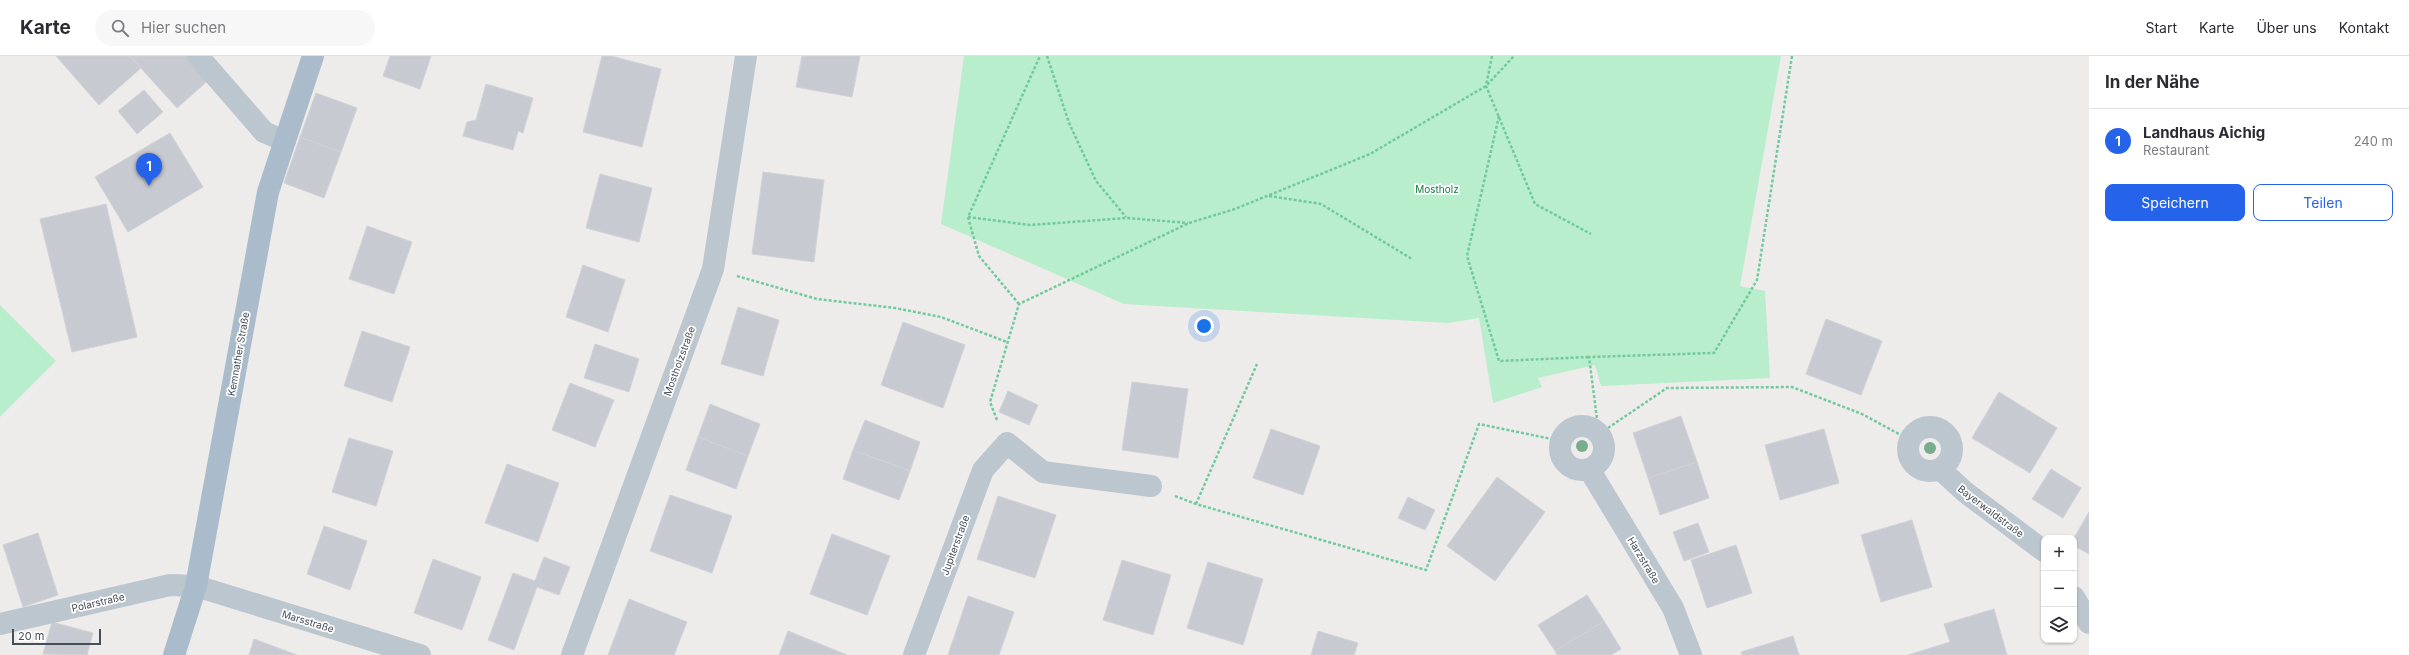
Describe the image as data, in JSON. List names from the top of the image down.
{
  "streets": {
    "main road": ["Kemnather Straße"],
    "street": [
      "Mostholzstraße",
      "Bayerwaldstraße",
      "Jupiterstraße",
      "Harzstraße",
      "Polarstraße",
      "Marsstraße"
    ]
  },
  "crossings": [
    ["Kemnather Straße", "Polarstraße"],
    ["Kemnather Straße", "Marsstraße"],
    ["Polarstraße", "Marsstraße"]
  ],
  "parks": ["Mostholz"],
  "scale_bar": "20 m",
  "page": {
    "header": "Karte",
    "search": "Hier suchen",
    "nav": [
      "Start",
      "Karte",
      "Über uns",
      "Kontakt"
    ],
    "heading": "In der Nähe",
    "list": [
      {
        "mark": "1",
        "name": "Landhaus Aichig",
        "note": "Restaurant",
        "value": "240 m"
      }
    ],
    "pins": "1",
    "buttons": ["Speichern", "Teilen"],
    "map_buttons": ["+", "−"],
    "scale": "20 m"
  }
}
